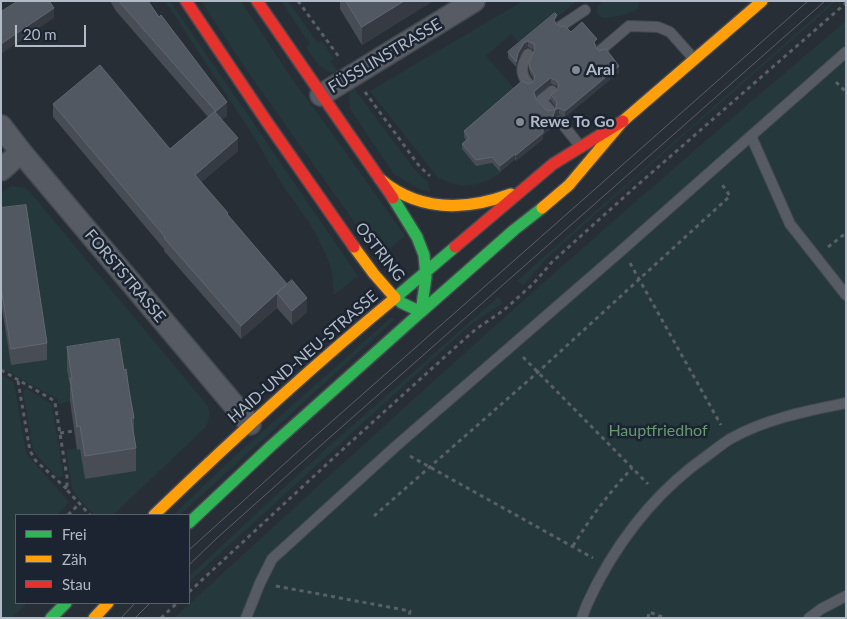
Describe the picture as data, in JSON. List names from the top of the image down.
{
  "streets": {
    "main road": ["OSTRING", "HAID-UND-NEU-STRASSE"],
    "street": ["FÜSSLINSTRASSE", "FORSTSTRASSE"]
  },
  "crossings": [
    ["FÜSSLINSTRASSE", "OSTRING"],
    ["OSTRING", "HAID-UND-NEU-STRASSE"],
    ["FORSTSTRASSE", "HAID-UND-NEU-STRASSE"]
  ],
  "parks": ["Hauptfriedhof"],
  "places": ["Aral", "Rewe To Go"],
  "legend": ["Frei", "Zäh", "Stau"],
  "scale_bar": "20 m"
}
